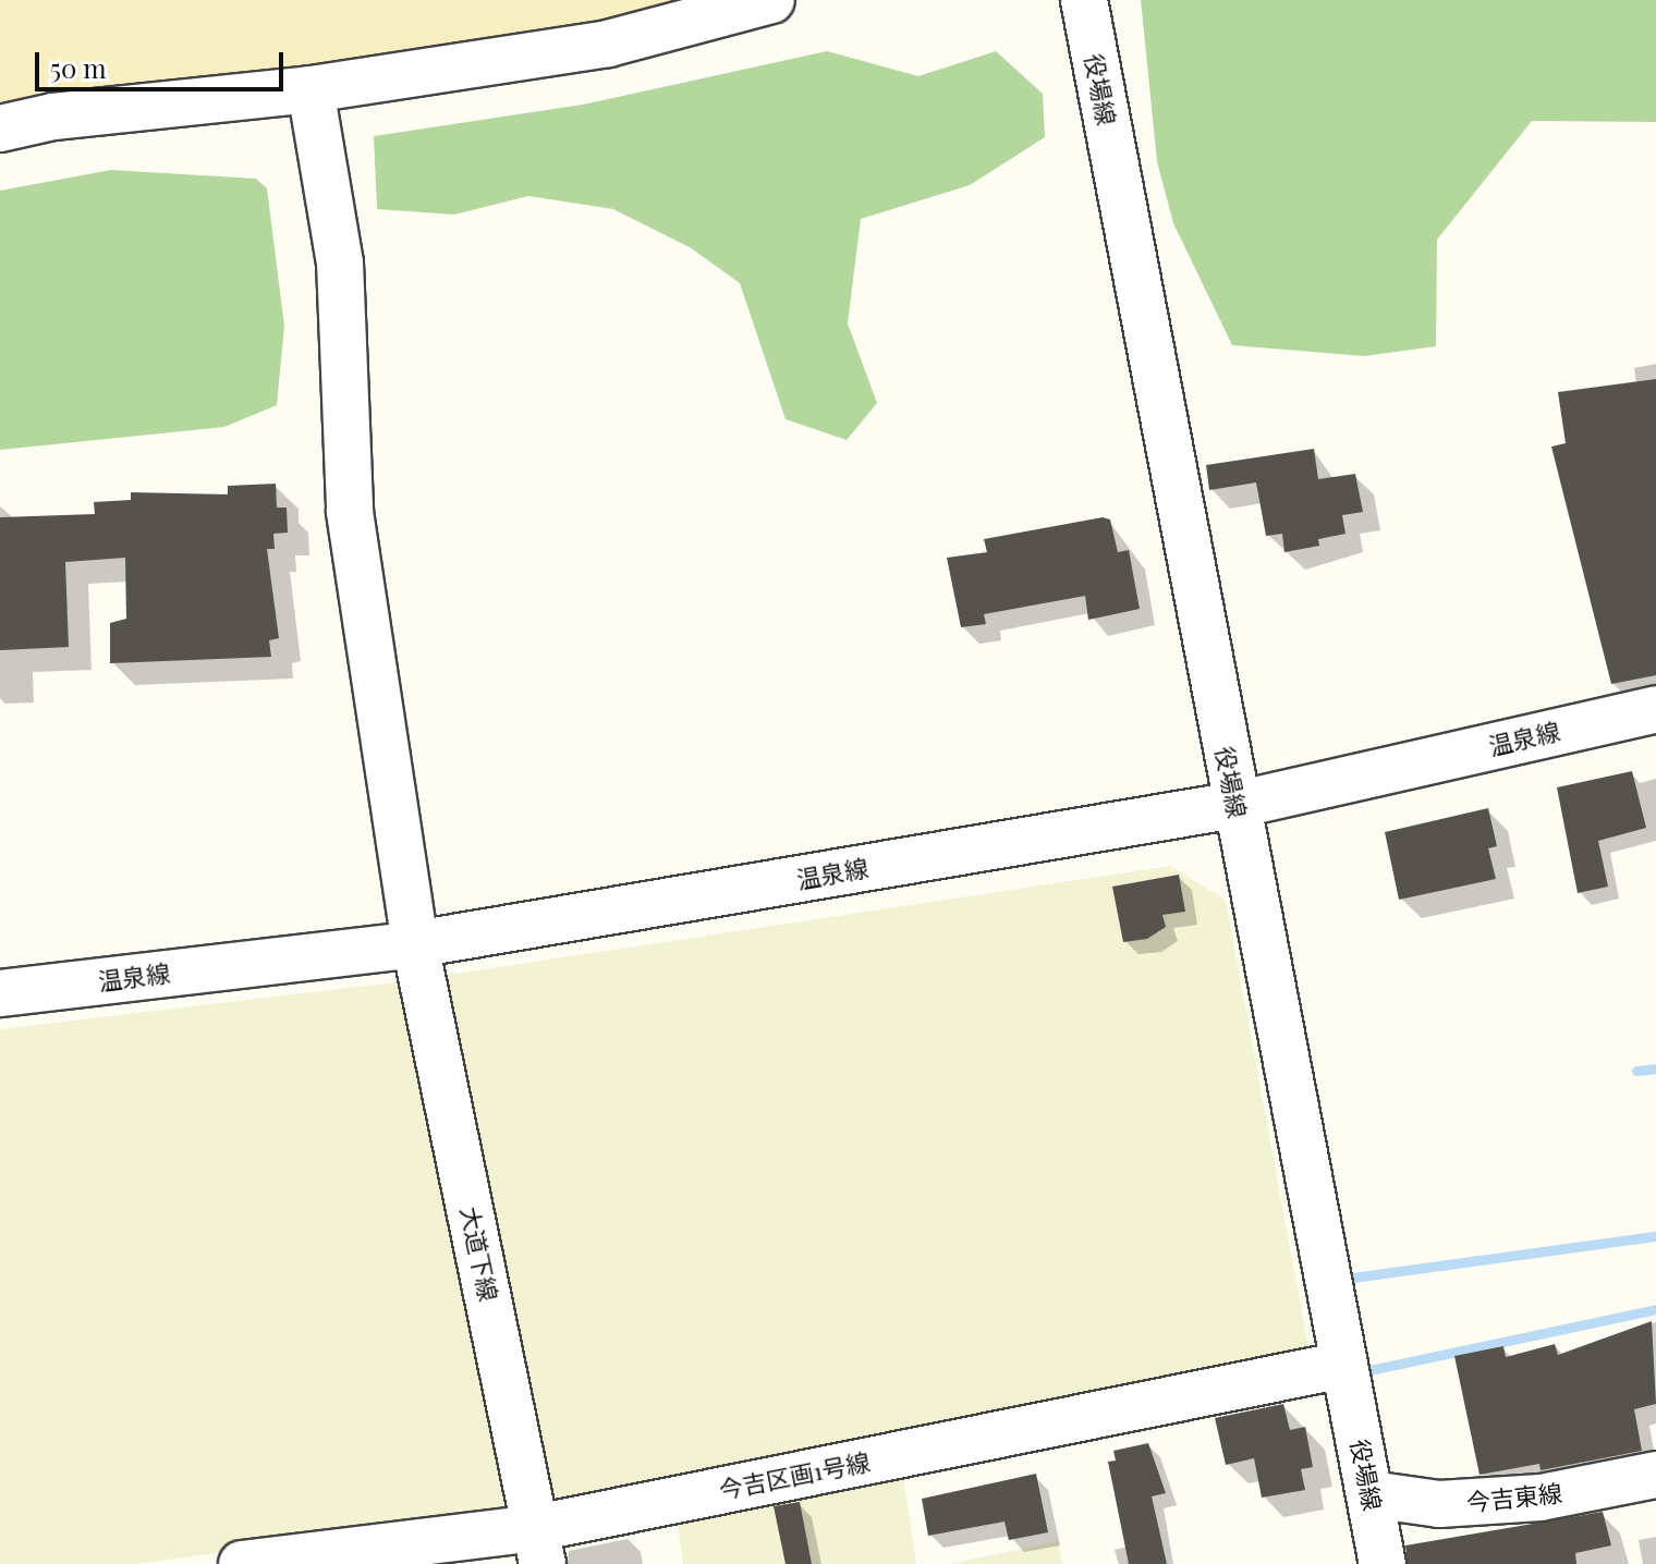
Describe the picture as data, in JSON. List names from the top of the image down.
{
  "streets": {
    "street": [
      "役場線",
      "温泉線",
      "大道下線",
      "今吉区画1号線",
      "今吉東線"
    ]
  },
  "crossings": [
    ["役場線", "温泉線"],
    ["役場線", "今吉区画1号線"],
    ["役場線", "今吉東線"],
    ["温泉線", "大道下線"],
    ["大道下線", "今吉区画1号線"]
  ],
  "scale_bar": "50 m"
}
